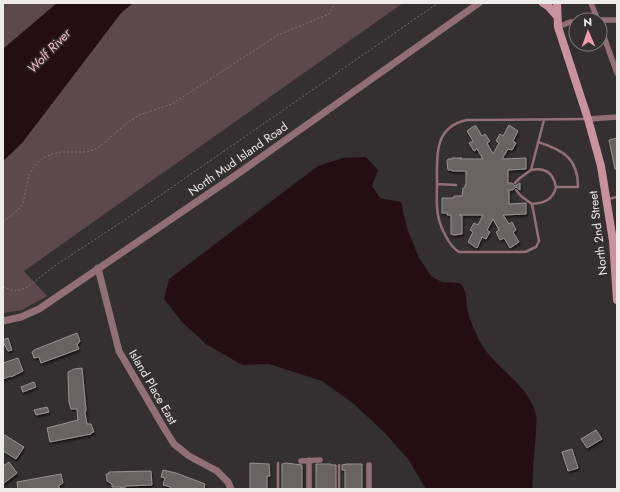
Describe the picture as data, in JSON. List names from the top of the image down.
{
  "streets": {
    "main road": ["North 2nd Street"],
    "street": ["North Mud Island Road", "Island Place East"]
  },
  "crossings": [
    ["North Mud Island Road", "Island Place East"]
  ],
  "water": ["Wolf River"],
  "north": "top"
}
